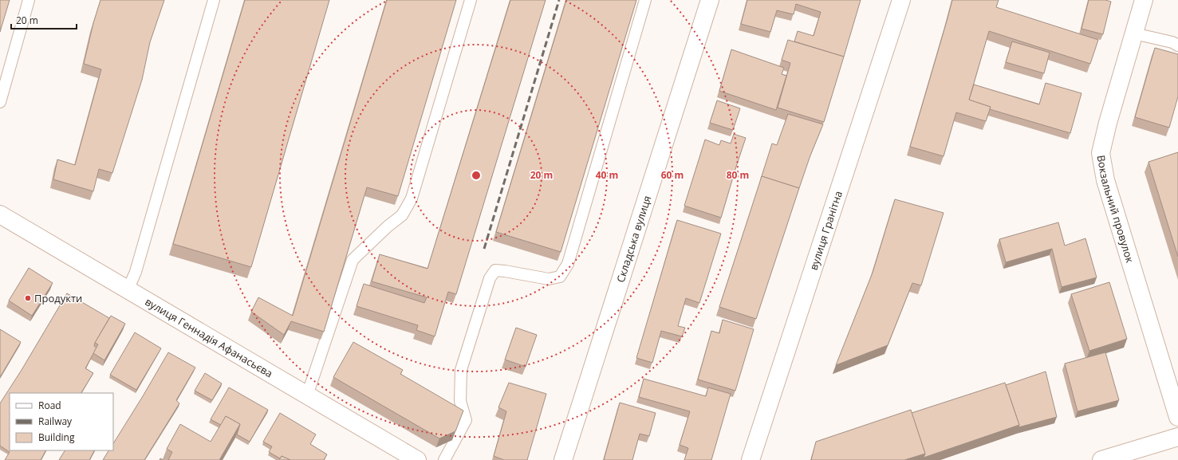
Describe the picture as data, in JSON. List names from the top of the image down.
{
  "streets": {
    "street": [
      "Вокзальний провулок",
      "вулиця Гранітна",
      "Складська вулиця",
      "вулиця Геннадія Афанасьєва"
    ]
  },
  "places": ["Продукти"],
  "legend": ["Road", "Railway", "Building"],
  "scale_bar": "20 m",
  "rings": [
    "20 m",
    "40 m",
    "60 m",
    "80 m"
  ]
}
